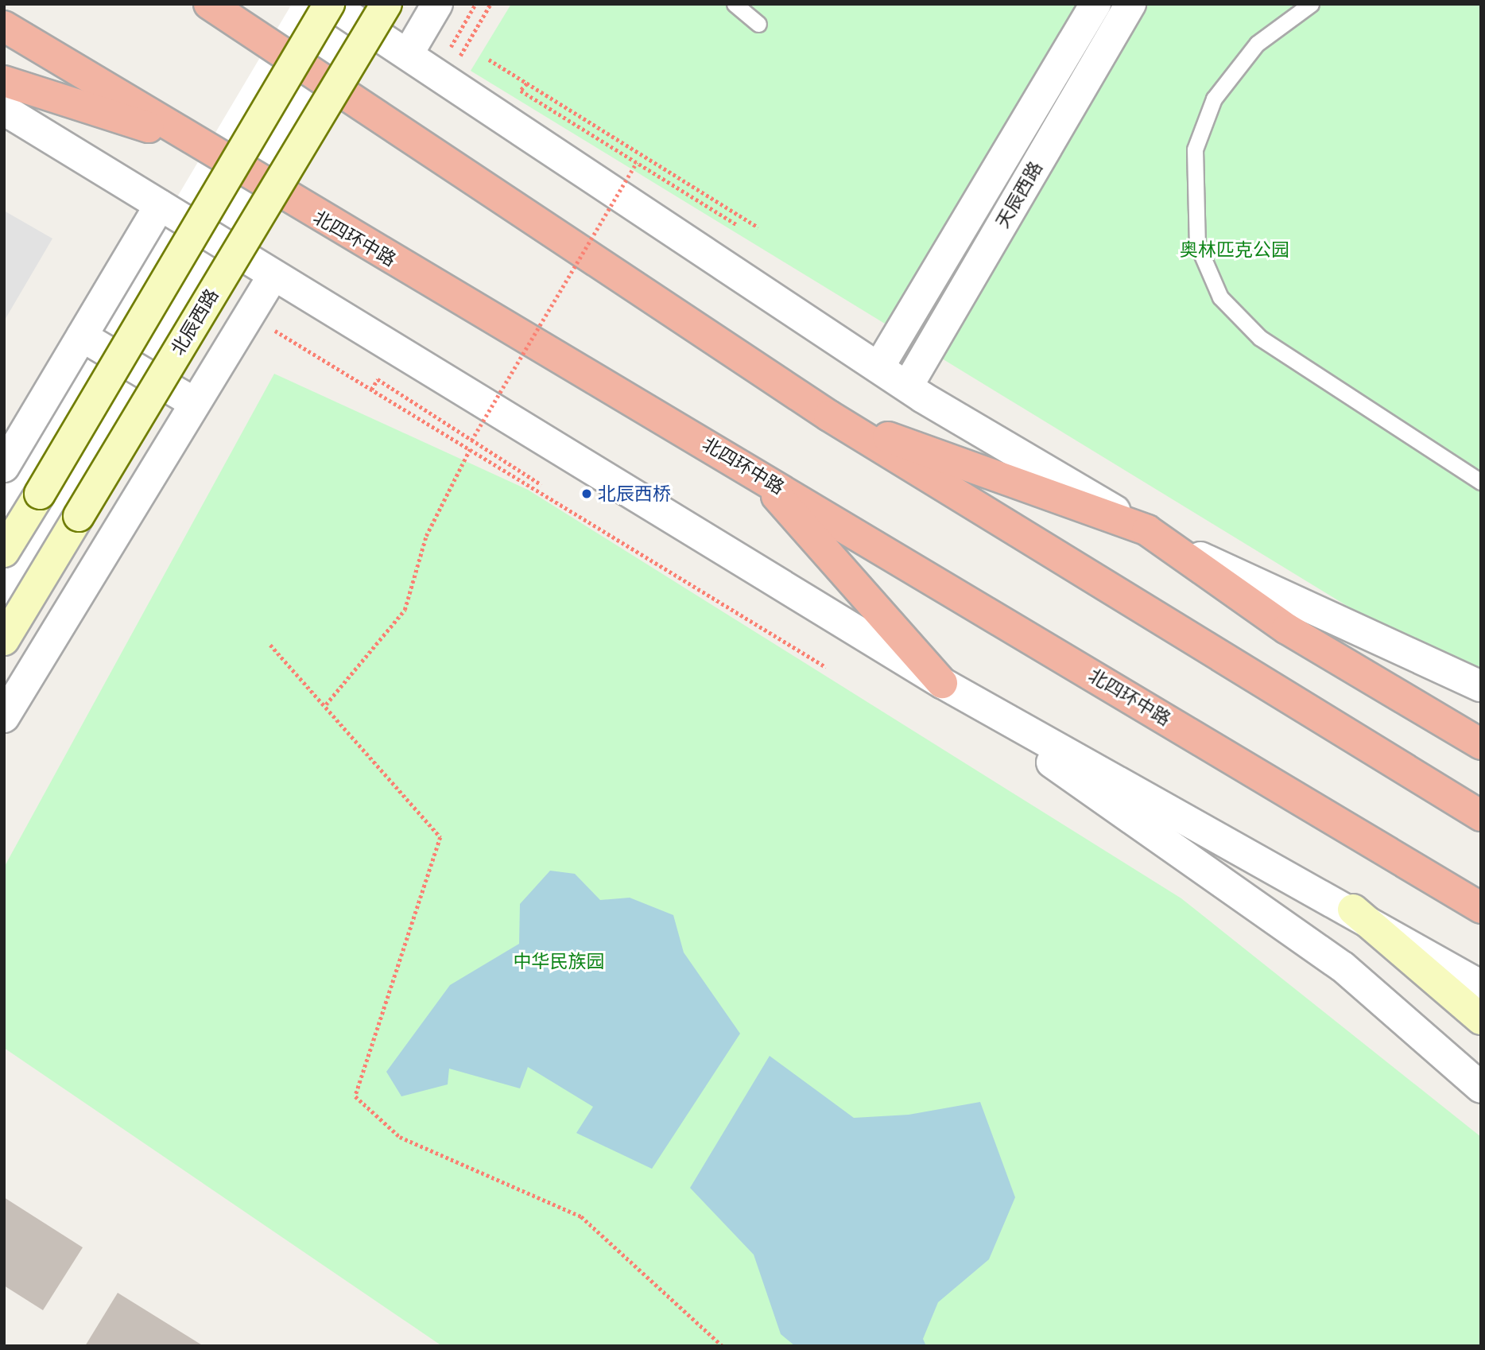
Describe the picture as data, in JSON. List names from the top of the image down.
{
  "streets": {
    "highway": ["北四环中路"],
    "main road": ["北辰西路"],
    "street": ["天辰西路"]
  },
  "parks": ["奥林匹克公园", "中华民族园"],
  "places": ["北辰西桥"]
}
